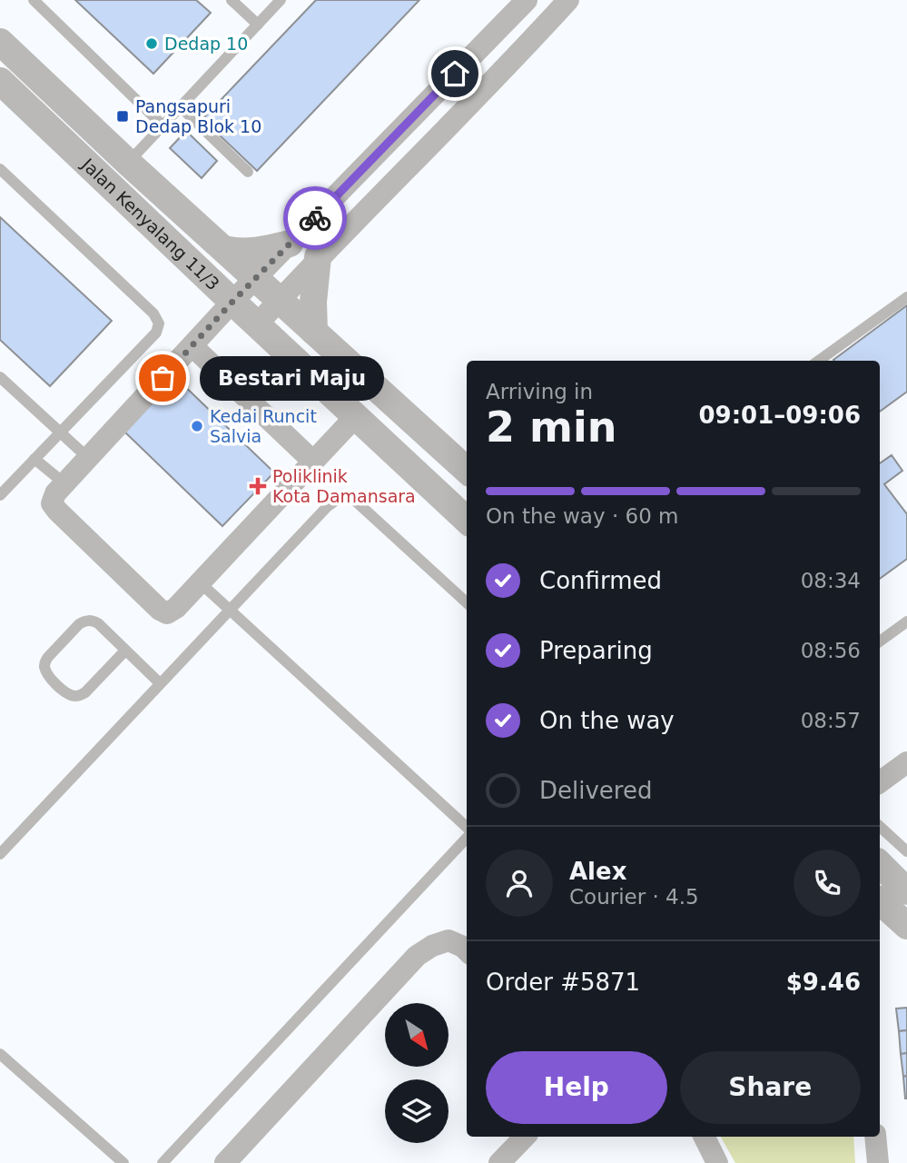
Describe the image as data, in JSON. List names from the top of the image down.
{
  "streets": {
    "street": ["Jalan Kenyalang 11/3"]
  },
  "places": {
    "other": ["Dedap 10", "Bestari Maju", "Kedai Runcit Salvia"],
    "transit": ["Pangsapuri Dedap Blok 10"],
    "health": ["Poliklinik Kota Damansara"]
  },
  "north": "bottom right",
  "page": {
    "bubble": "Bestari Maju",
    "heading": ["2 min", "Arriving in", "09:01–09:06"],
    "panel": [
      "Alex",
      "Courier · 4.5",
      "Order #5871",
      "$9.46"
    ],
    "bar": "On the way · 60 m",
    "list": [
      ["Confirmed", "08:34"],
      ["Preparing", "08:56"],
      ["On the way", "08:57"],
      "Delivered"
    ],
    "buttons": ["Help", "Share"]
  }
}
